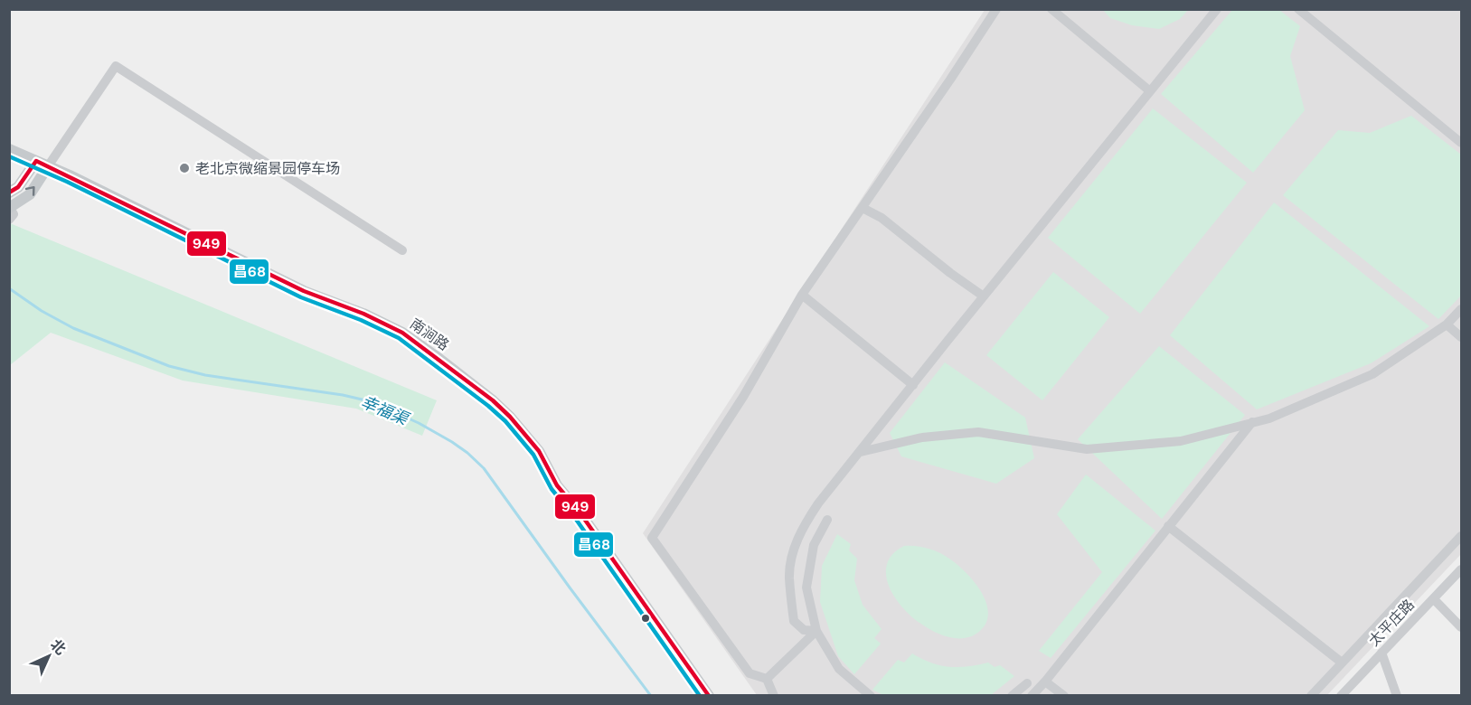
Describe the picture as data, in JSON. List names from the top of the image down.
{
  "streets": {
    "main road": ["南涧路"],
    "street": ["太平庄路"]
  },
  "water": ["幸福渠"],
  "places": ["老北京微缩景园停车场"],
  "lines": ["transit line 昌68", "transit line 949"],
  "north": "top right"
}
